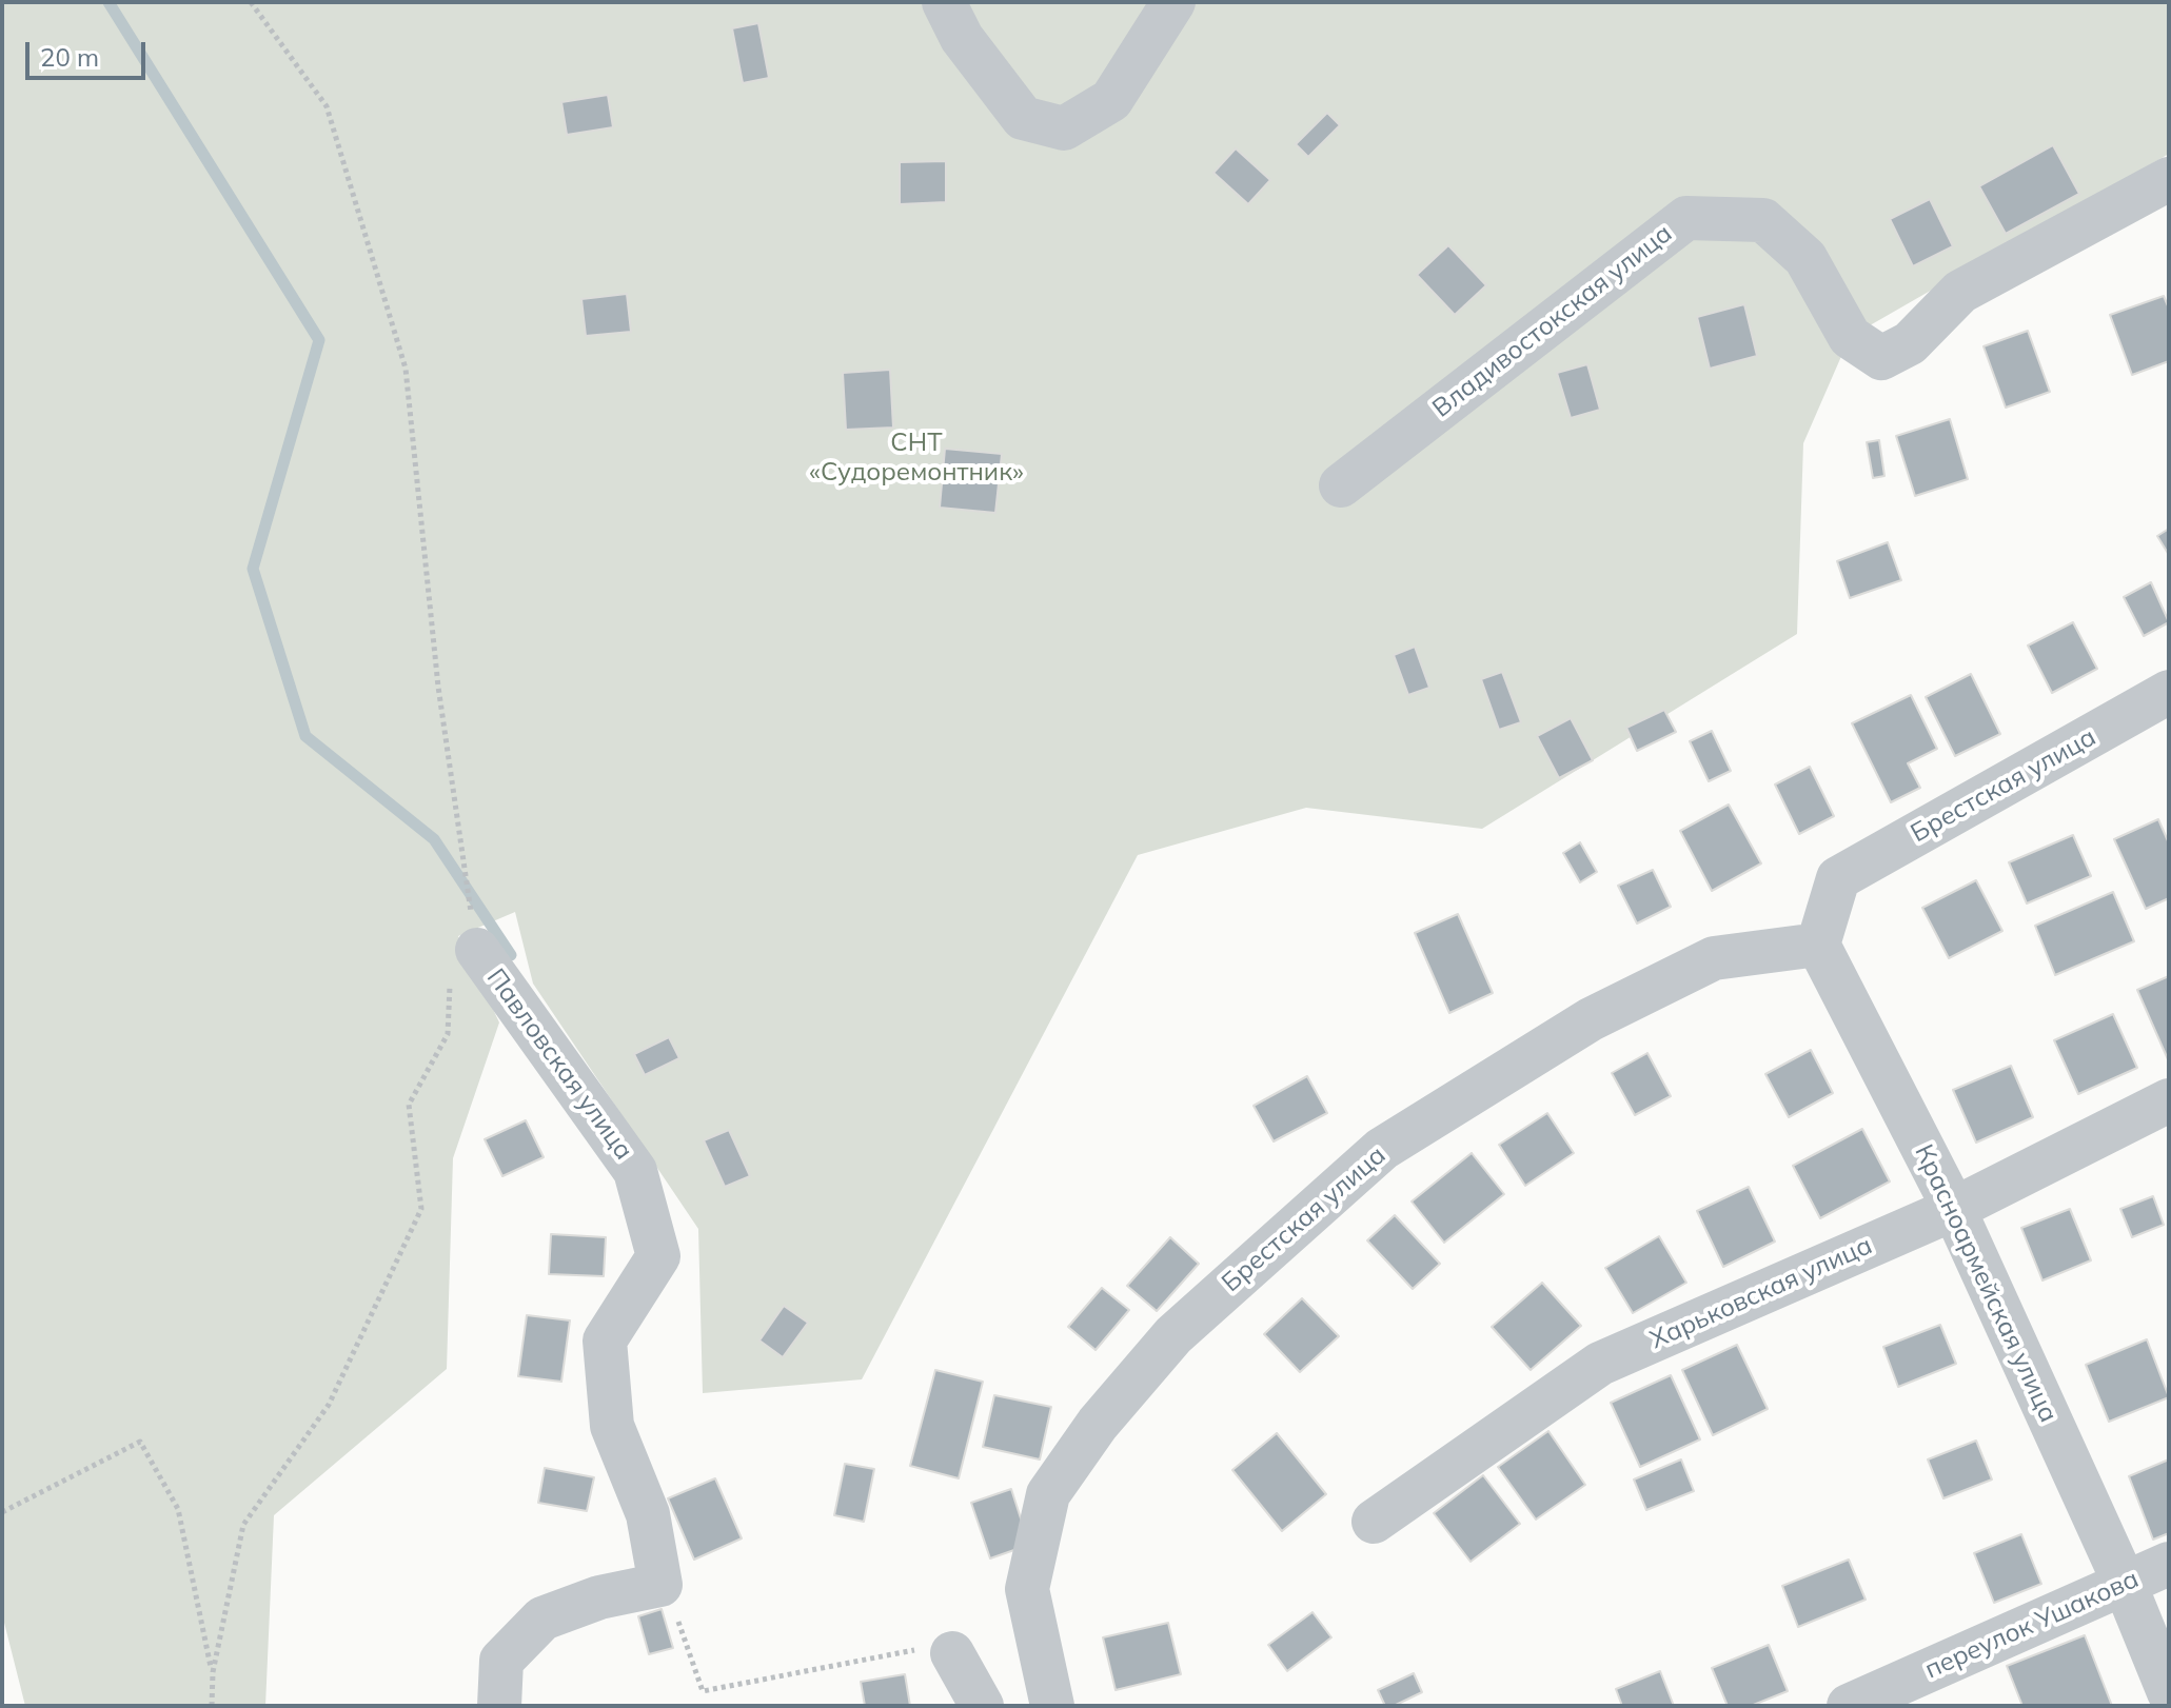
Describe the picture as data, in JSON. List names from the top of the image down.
{
  "streets": {
    "street": [
      "Владивостокская улица",
      "Брестская улица",
      "Павловская улица",
      "Красноармейская улица",
      "Харьковская улица",
      "переулок Ушакова"
    ]
  },
  "crossings": [
    ["Брестская улица", "Красноармейская улица"],
    ["Красноармейская улица", "Харьковская улица"],
    ["Красноармейская улица", "переулок Ушакова"]
  ],
  "parks": ["СНТ «Судоремонтник»"],
  "scale_bar": "20 m"
}
